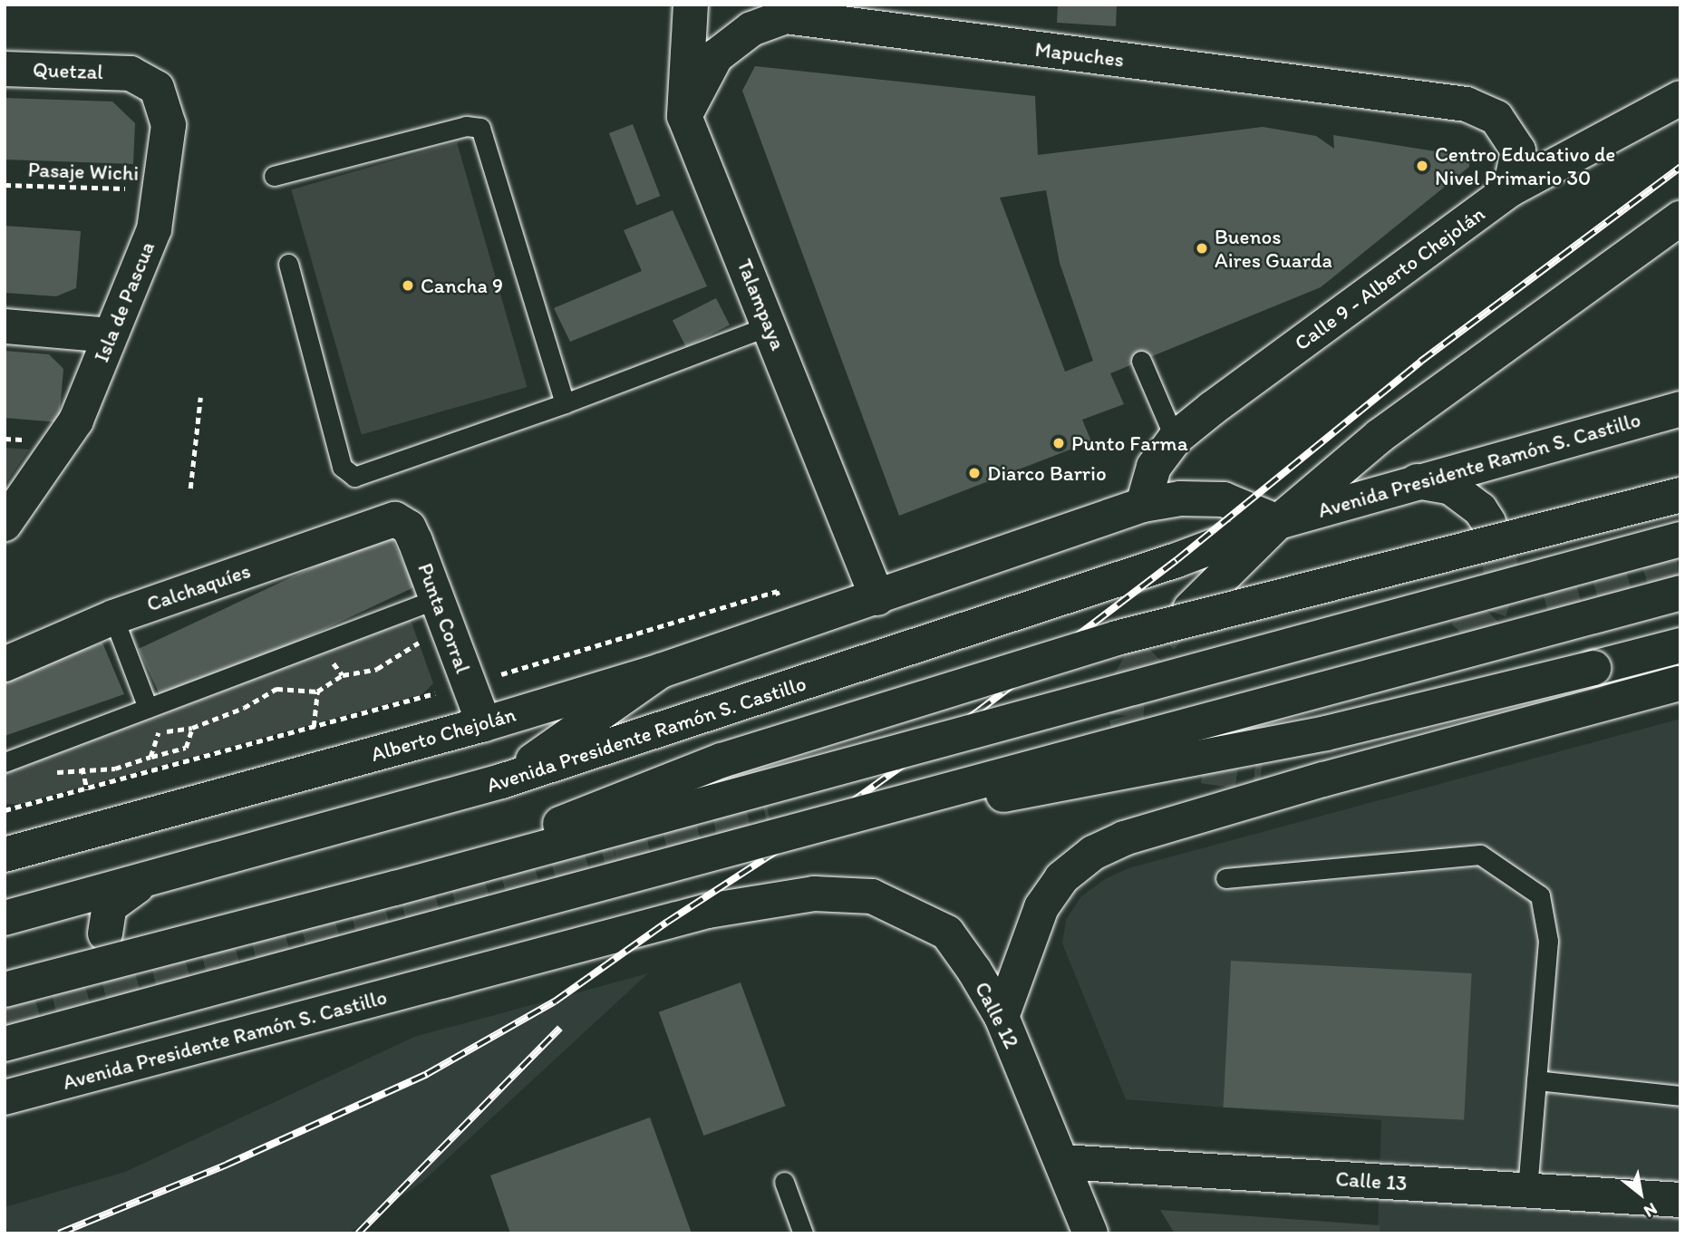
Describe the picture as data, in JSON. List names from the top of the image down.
{
  "streets": {
    "main road": [
      "Mapuches",
      "Quetzal",
      "Calle 9 - Alberto Chejolán",
      "Isla de Pascua",
      "Talampaya",
      "Avenida Presidente Ramón S. Castillo",
      "Calchaquíes",
      "Punta Corral",
      "Alberto Chejolán",
      "Calle 12",
      "Calle 13"
    ],
    "path": ["Pasaje Wichi"]
  },
  "crossings": [
    ["Mapuches", "Calle 9 - Alberto Chejolán"],
    ["Mapuches", "Talampaya"],
    ["Quetzal", "Isla de Pascua"],
    ["Pasaje Wichi", "Isla de Pascua"],
    ["Talampaya", "Alberto Chejolán"],
    ["Avenida Presidente Ramón S. Castillo", "Calle 12"],
    ["Calchaquíes", "Punta Corral"],
    ["Punta Corral", "Alberto Chejolán"],
    ["Calle 12", "Calle 13"]
  ],
  "places": [
    "Centro Educativo de Nivel Primario 30",
    "Buenos Aires Guarda",
    "Cancha 9",
    "Punto Farma",
    "Diarco Barrio"
  ],
  "north": "bottom right"
}
